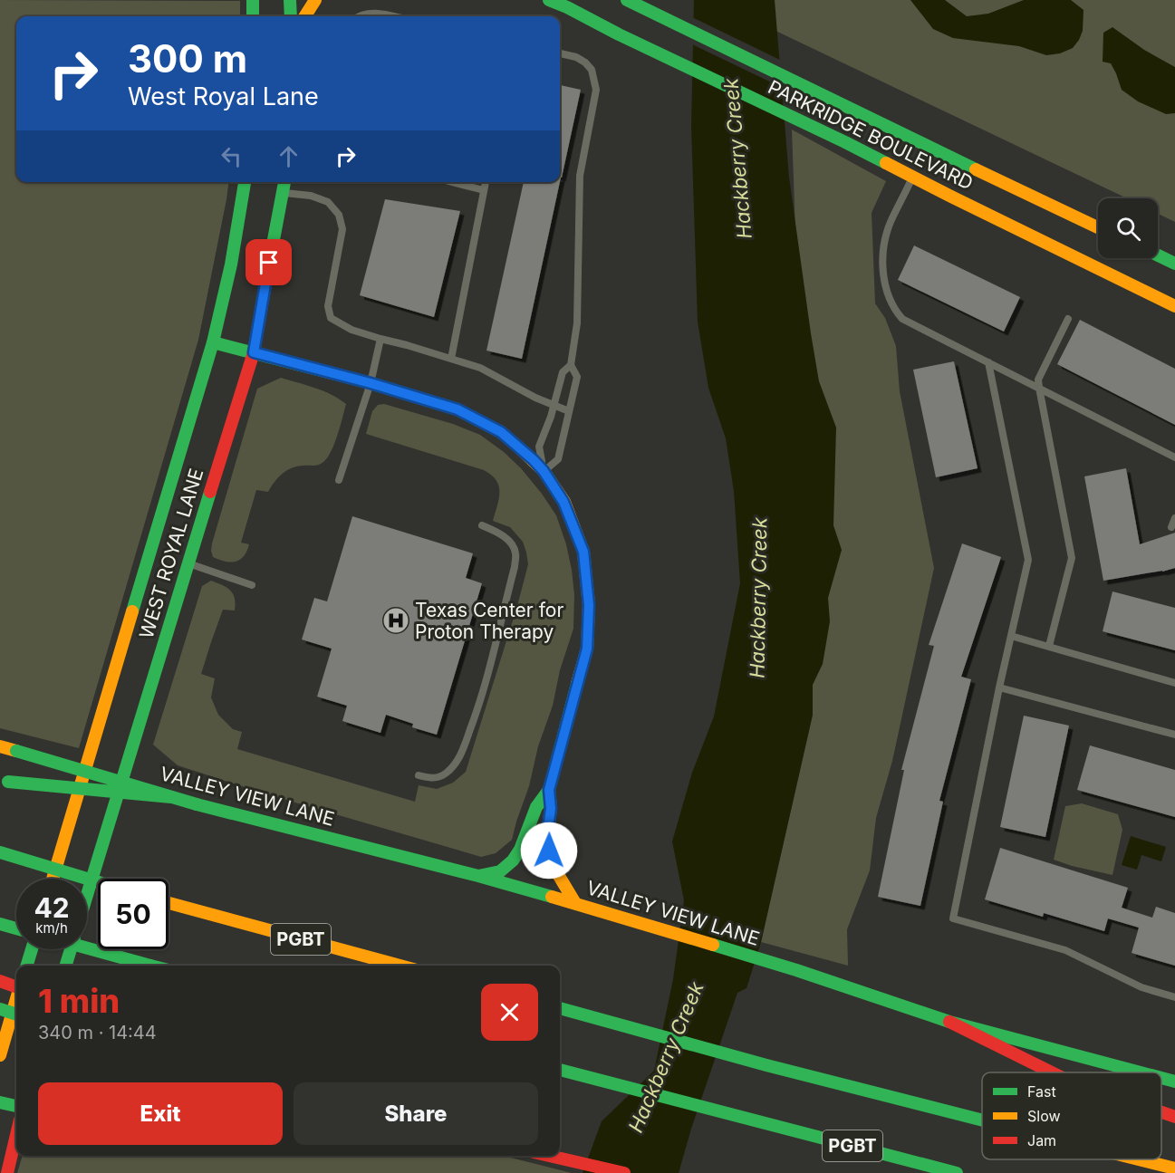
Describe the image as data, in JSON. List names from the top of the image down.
{
  "streets": {
    "main road": [
      "PARKRIDGE BOULEVARD",
      "WEST ROYAL LANE",
      "VALLEY VIEW LANE",
      "PGBT"
    ]
  },
  "water": ["Hackberry Creek"],
  "places": {
    "hospital": ["Texas Center for Proton Therapy"]
  },
  "legend": ["Fast", "Slow", "Jam"],
  "page": {
    "turn": ["300 m", "West Royal Lane"],
    "speed": "42 km/h",
    "limit": "50",
    "heading": ["1 min", "340 m · 14:44"],
    "buttons": ["Exit", "Share"]
  }
}
